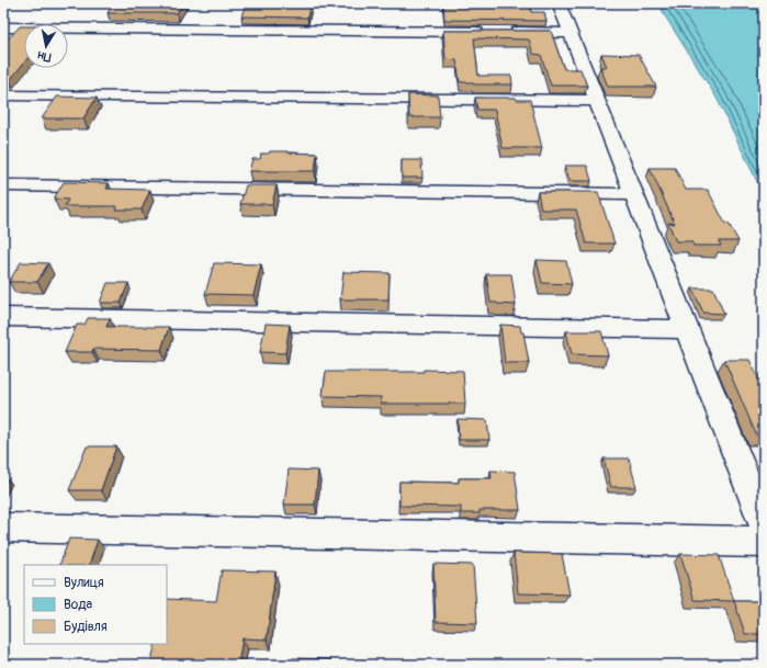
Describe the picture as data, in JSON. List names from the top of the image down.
{
  "legend": ["Вулиця", "Вода", "Будівля"],
  "north": "bottom"
}
